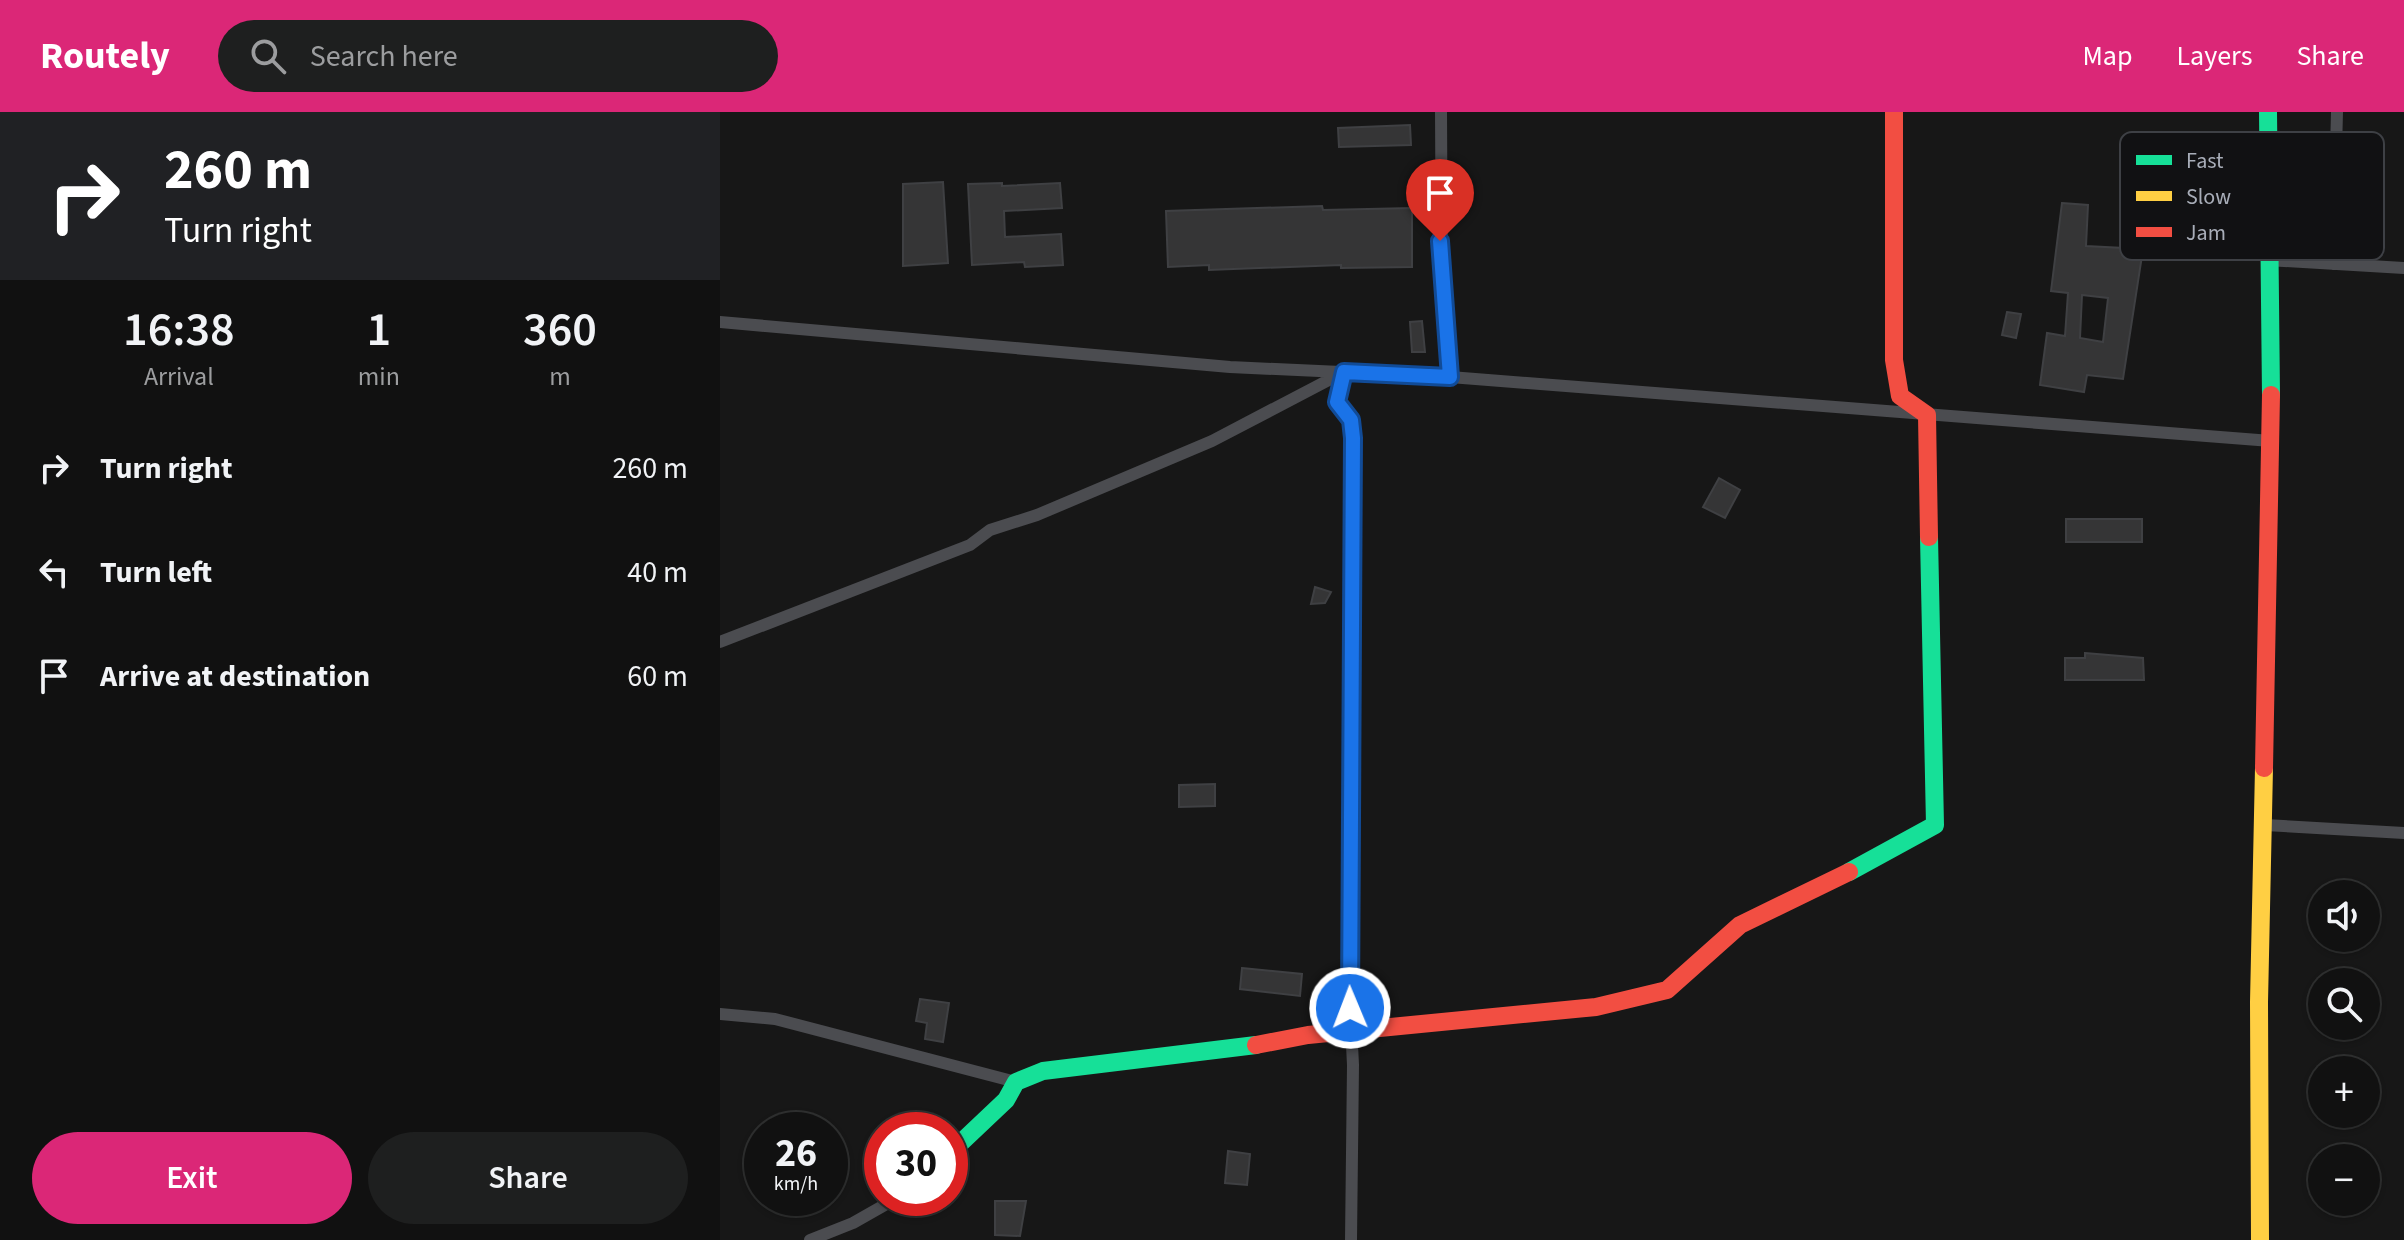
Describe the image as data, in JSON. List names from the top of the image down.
{
  "legend": ["Fast", "Slow", "Jam"],
  "page": {
    "header": "Routely",
    "search": "Search here",
    "nav": ["Map", "Layers", "Share"],
    "turn": ["260 m", "Turn right"],
    "eta": [
      "16:38",
      "Arrival",
      "1",
      "min",
      "360",
      "m"
    ],
    "list": [
      {
        "name": "Turn right",
        "value": "260 m"
      },
      {
        "name": "Turn left",
        "value": "40 m"
      },
      {
        "name": "Arrive at destination",
        "value": "60 m"
      }
    ],
    "map_buttons": ["+", "−"],
    "speed": "26 km/h",
    "limit": "30",
    "buttons": ["Exit", "Share"]
  }
}
